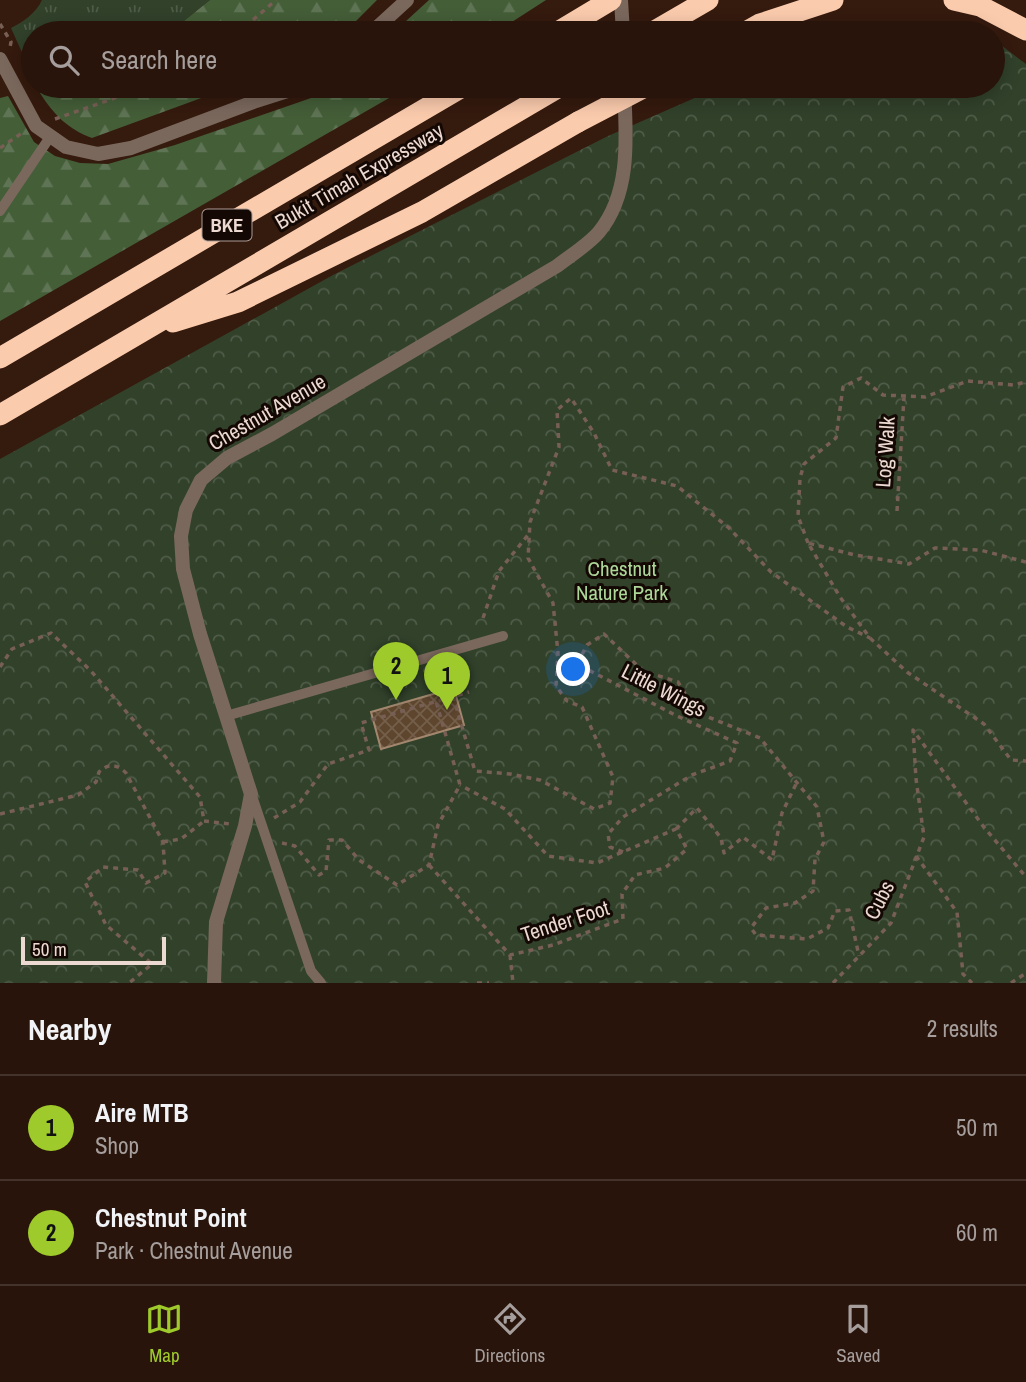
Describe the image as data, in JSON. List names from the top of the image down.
{
  "streets": {
    "highway": ["Bukit Timah Expressway", "BKE"],
    "street": ["Chestnut Avenue"],
    "path": [
      "Log Walk",
      "Little Wings",
      "Cubs",
      "Tender Foot"
    ]
  },
  "crossings": [
    ["Little Wings", "Cubs"]
  ],
  "parks": ["Chestnut Nature Park"],
  "scale_bar": "50 m",
  "page": {
    "search": "Search here",
    "pins": ["2", "1"],
    "scale": "50 m",
    "heading": ["Nearby", "2 results"],
    "list": [
      {
        "mark": "1",
        "name": "Aire MTB",
        "note": "Shop",
        "value": "50 m"
      },
      {
        "mark": "2",
        "name": "Chestnut Point",
        "note": "Park · Chestnut Avenue",
        "value": "60 m"
      }
    ],
    "nav": ["Map", "Directions", "Saved"]
  }
}
